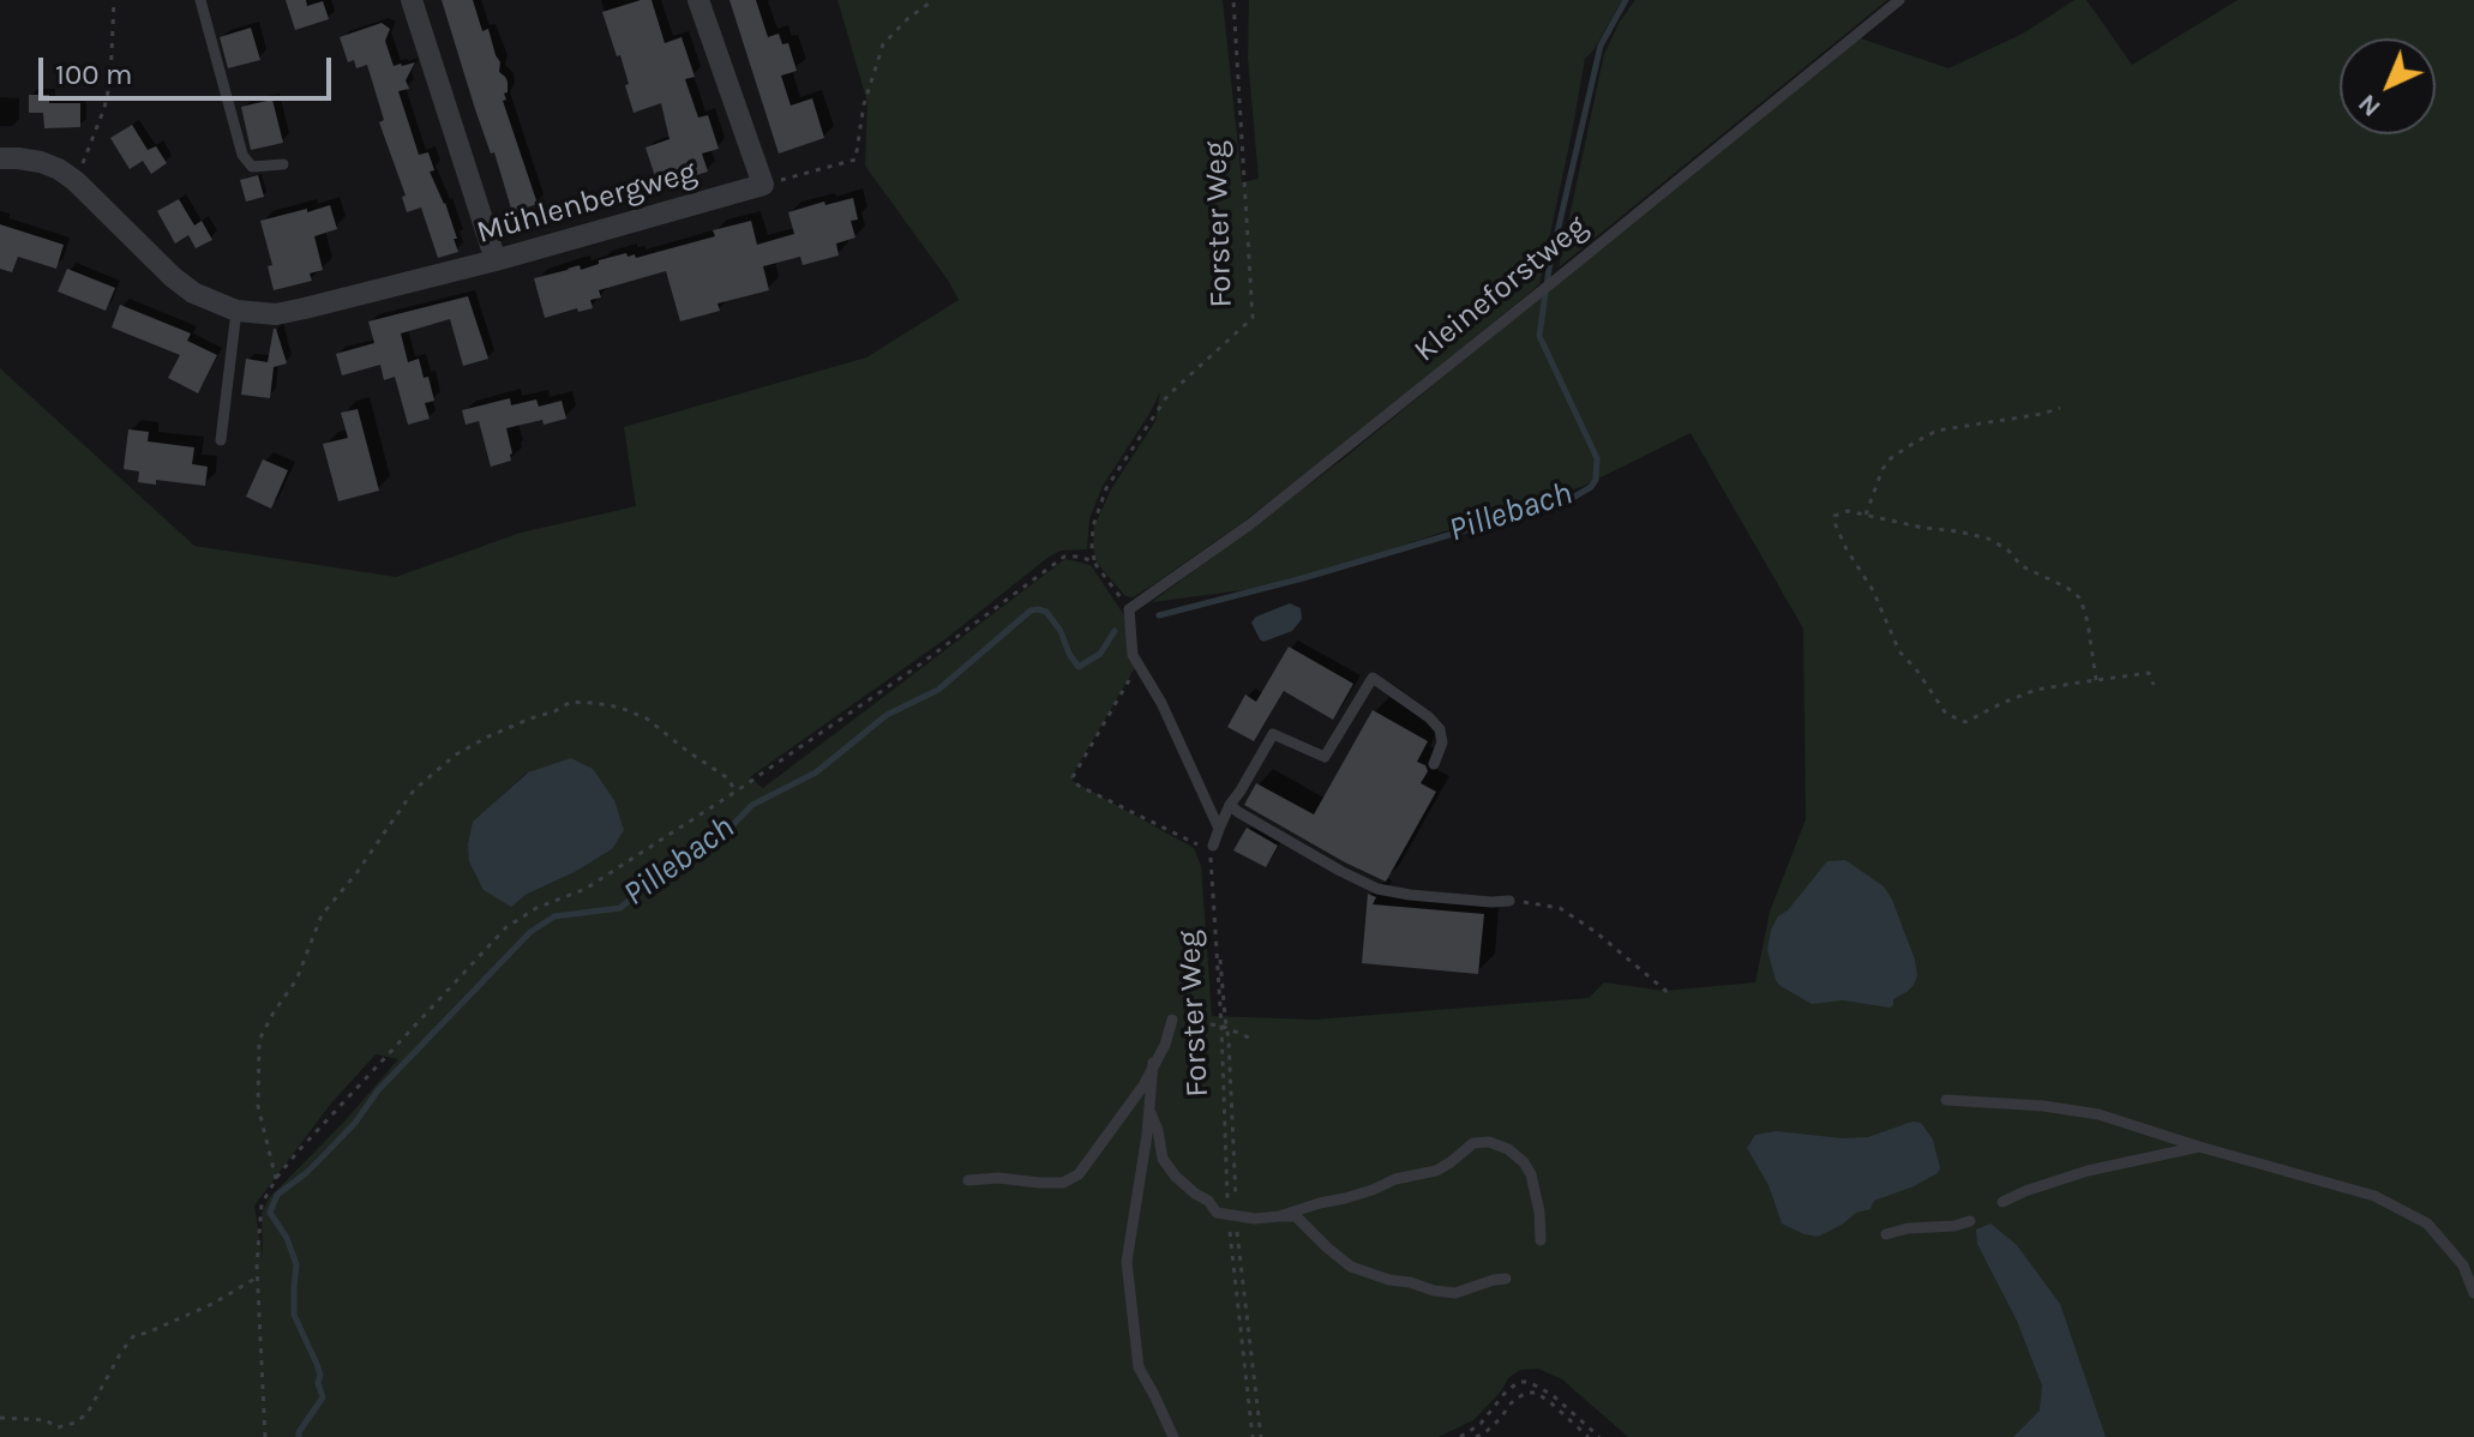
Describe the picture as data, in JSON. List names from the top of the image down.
{
  "streets": {
    "street": ["Mühlenbergweg"],
    "lane": ["Kleineforstweg"],
    "path": ["Forster Weg"]
  },
  "water": ["Pillebach"],
  "scale_bar": "100 m",
  "north": "bottom left"
}
